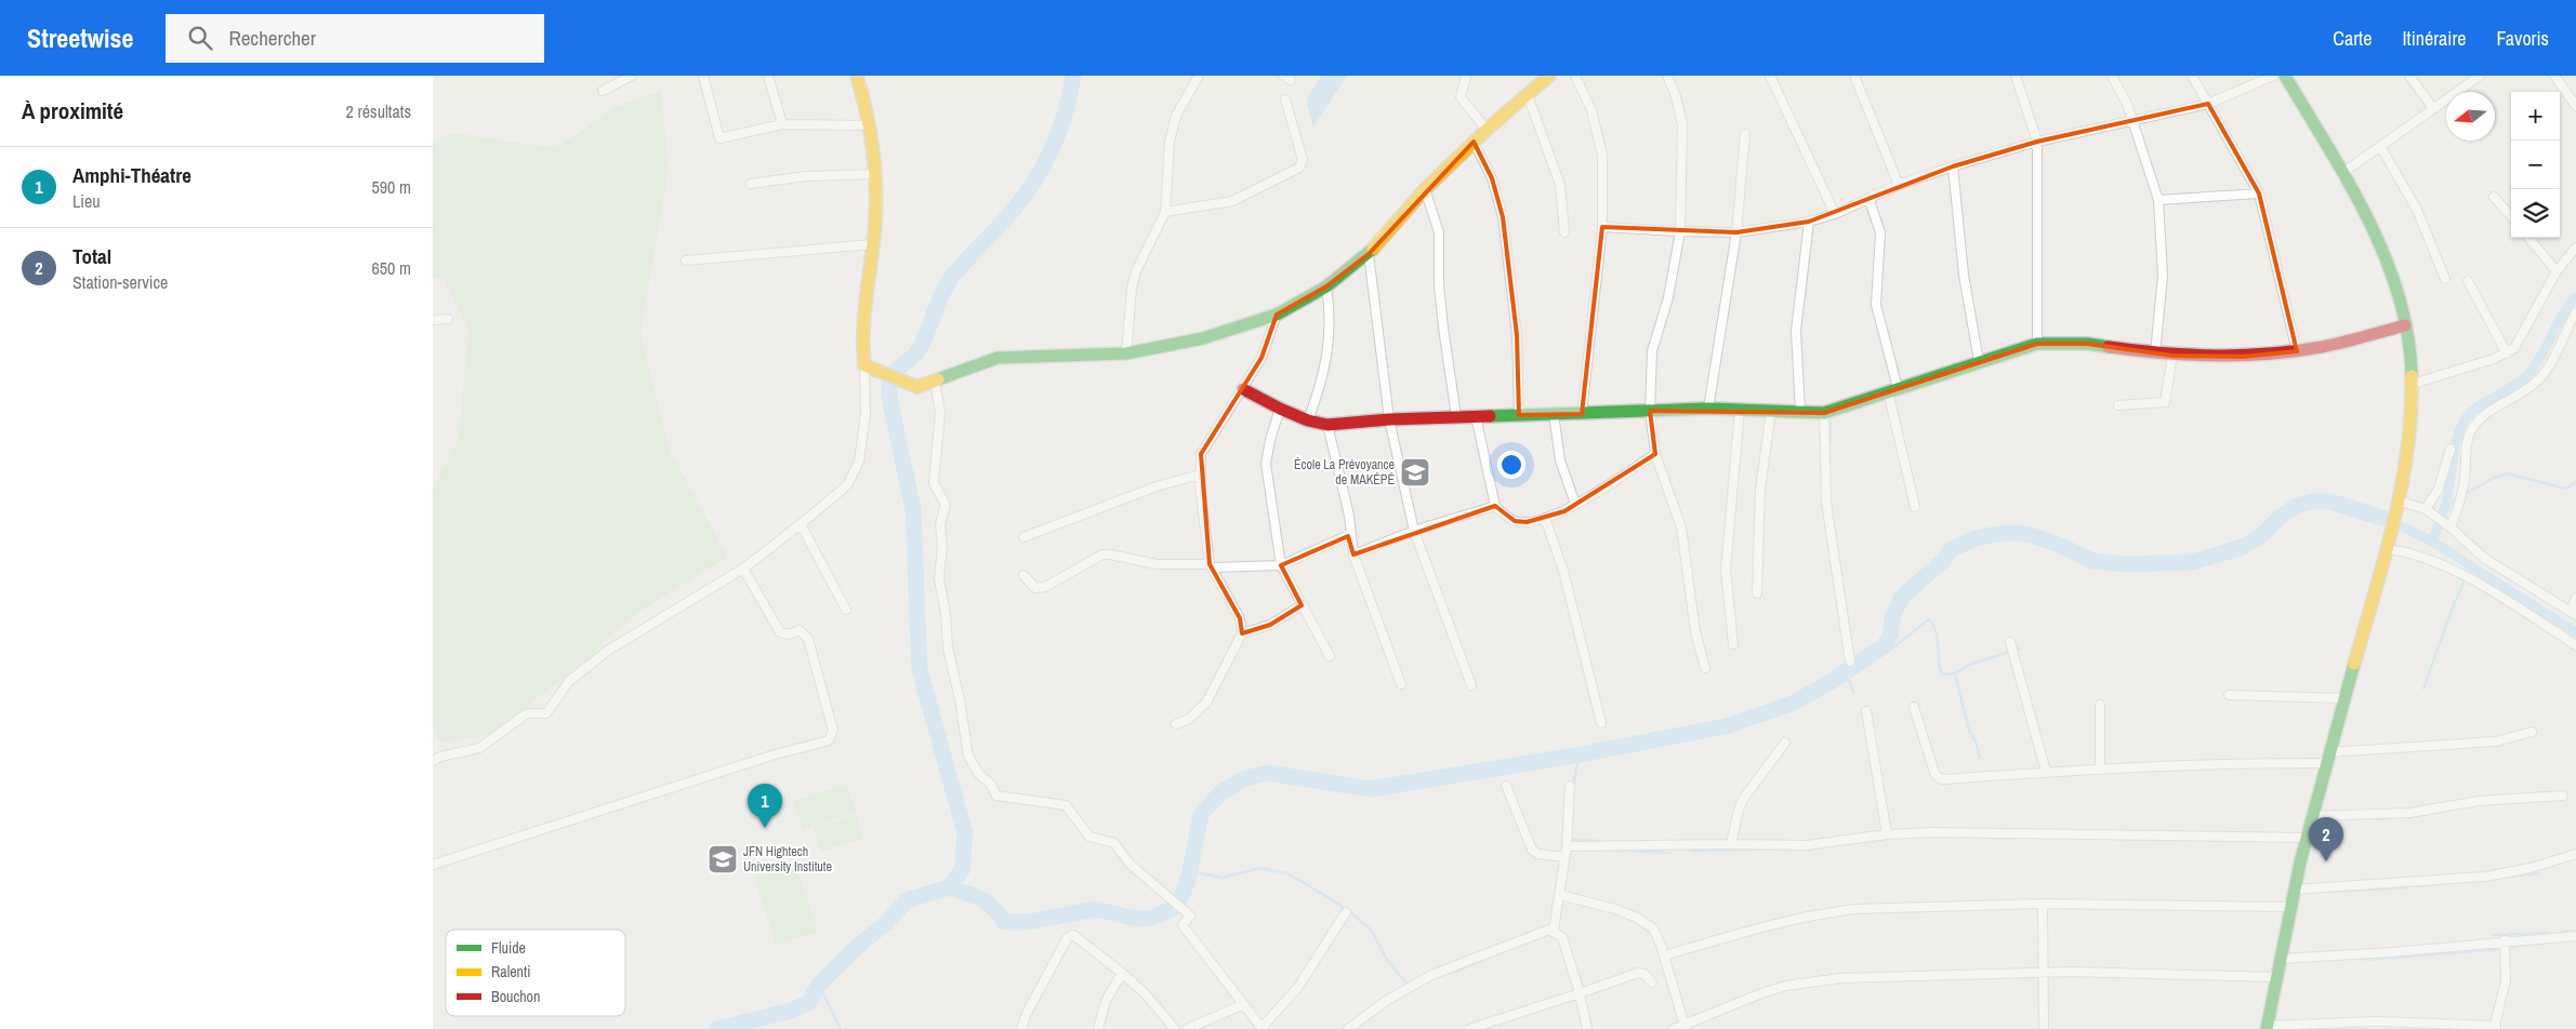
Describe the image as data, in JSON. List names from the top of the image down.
{
  "places": {
    "school or university": ["École La Prévoyance de MAKÉPÉ", "JFN Hightech University Institute"]
  },
  "legend": ["Fluide", "Ralenti", "Bouchon"],
  "north": "left",
  "page": {
    "header": "Streetwise",
    "search": "Rechercher",
    "nav": ["Carte", "Itinéraire", "Favoris"],
    "heading": ["À proximité", "2 résultats"],
    "map_buttons": ["+", "−"],
    "list": [
      {
        "mark": "1",
        "name": "Amphi-Théatre",
        "note": "Lieu",
        "value": "590 m"
      },
      {
        "mark": "2",
        "name": "Total",
        "note": "Station-service",
        "value": "650 m"
      }
    ],
    "pins": ["1", "2"]
  }
}
